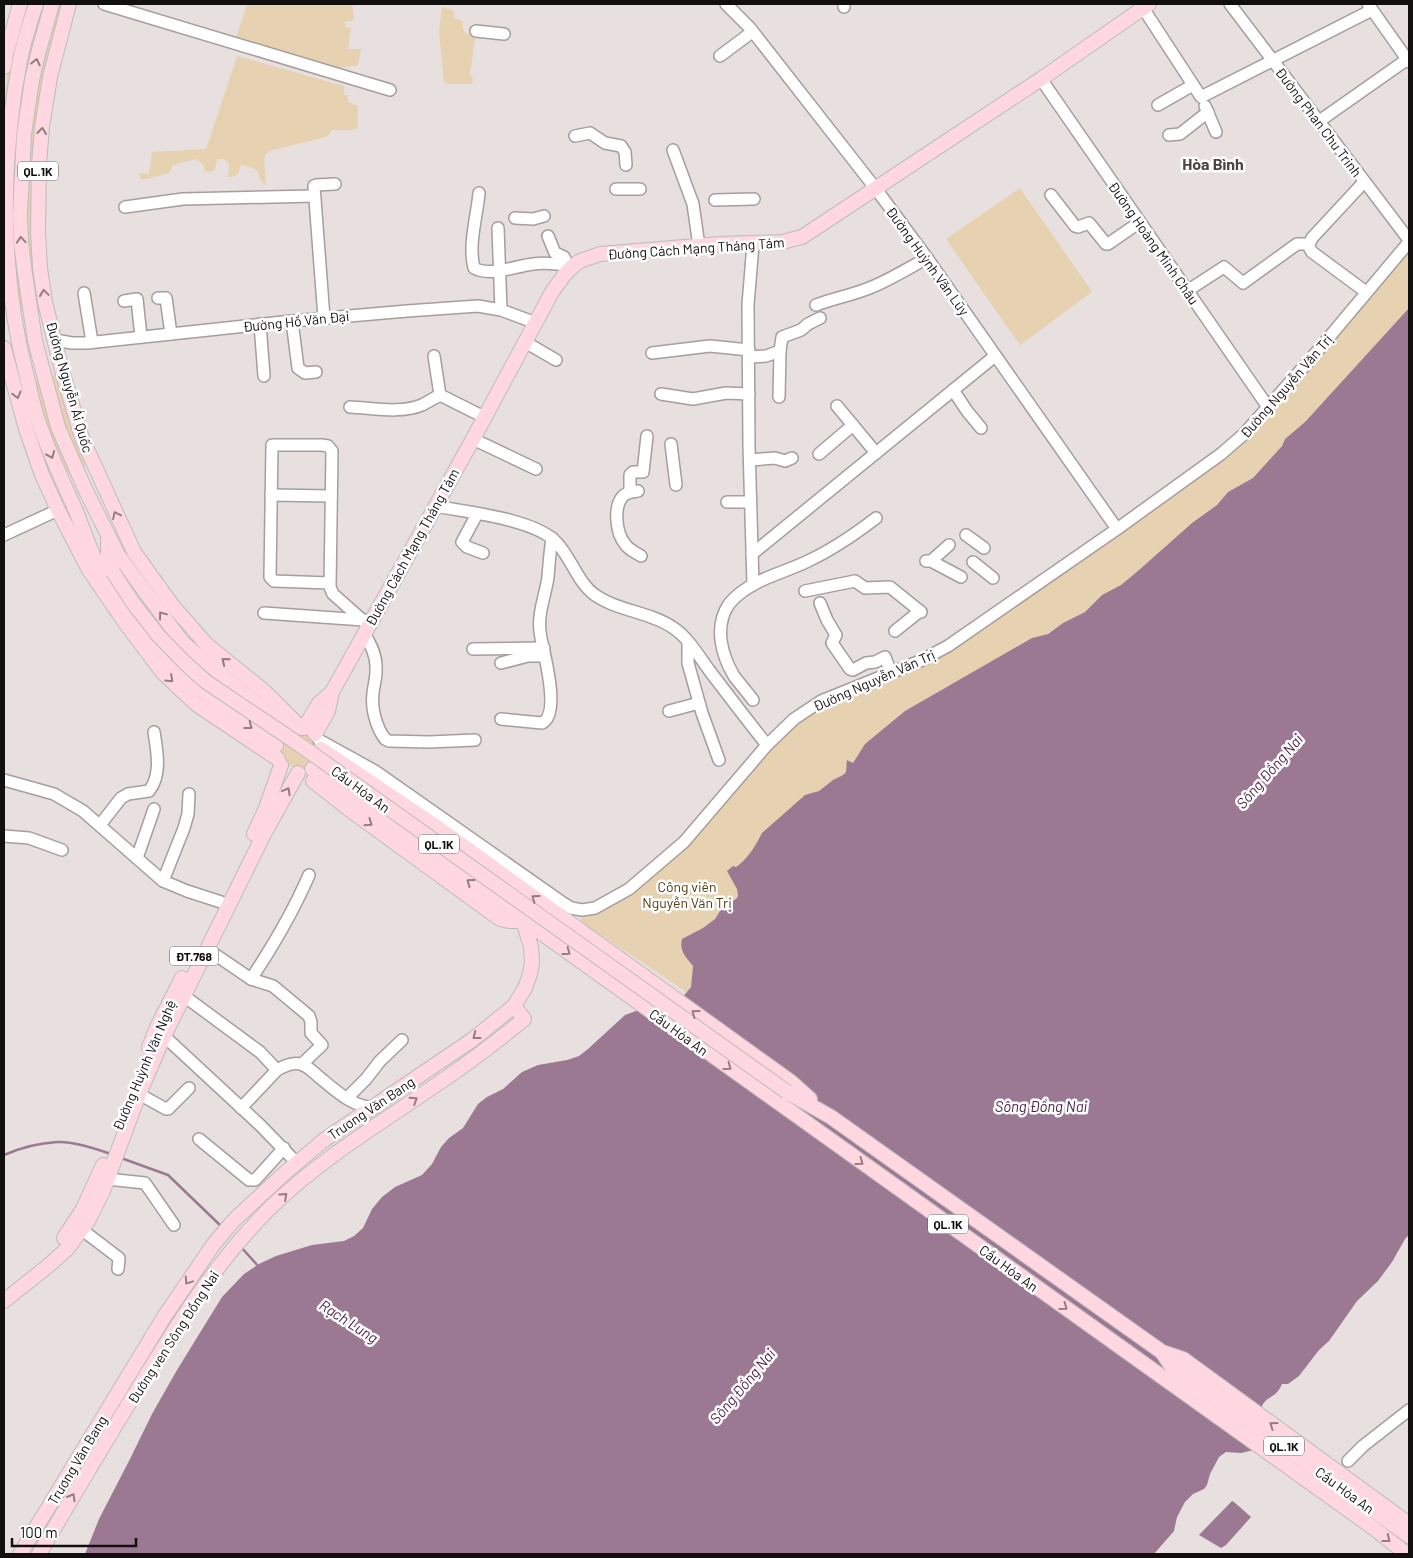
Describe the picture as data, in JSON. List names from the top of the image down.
{
  "streets": {
    "main road": [
      "QL.1K",
      "Đường Cách Mạng Tháng Tám",
      "Đường Nguyễn Ái Quốc",
      "Cầu Hóa An",
      "ĐT.768",
      "Đường Huỳnh Văn Nghệ",
      "Trương Văn Bang",
      "Đường ven Sông Đồng Nai"
    ],
    "street": [
      "Đường Phan Chu Trinh",
      "Đường Hoàng Minh Châu",
      "Đường Huỳnh Văn Lũy",
      "Đường Hồ Văn Đại",
      "Đường Nguyễn Văn Trị"
    ]
  },
  "crossings": [
    ["Đường Phan Chu Trinh", "Đường Nguyễn Văn Trị"],
    ["QL.1K", "Đường Cách Mạng Tháng Tám"],
    ["QL.1K", "Đường Nguyễn Ái Quốc"],
    ["QL.1K", "Cầu Hóa An"],
    ["QL.1K", "Đường Huỳnh Văn Nghệ"],
    ["Đường Hoàng Minh Châu", "Đường Cách Mạng Tháng Tám"],
    ["Đường Hoàng Minh Châu", "Đường Nguyễn Văn Trị"],
    ["Đường Cách Mạng Tháng Tám", "Đường Huỳnh Văn Lũy"],
    ["Đường Cách Mạng Tháng Tám", "Đường Hồ Văn Đại"],
    ["Đường Cách Mạng Tháng Tám", "Đường Nguyễn Ái Quốc"],
    ["Đường Cách Mạng Tháng Tám", "Đường Huỳnh Văn Nghệ"],
    ["Đường Huỳnh Văn Lũy", "Đường Nguyễn Văn Trị"],
    ["Đường Hồ Văn Đại", "Đường Nguyễn Ái Quốc"],
    ["Đường Nguyễn Văn Trị", "Đường Nguyễn Ái Quốc"],
    ["Đường Nguyễn Ái Quốc", "Cầu Hóa An"],
    ["Đường Nguyễn Ái Quốc", "Đường Huỳnh Văn Nghệ"],
    ["Trương Văn Bang", "Đường ven Sông Đồng Nai"]
  ],
  "one_way": ["Trương Văn Bang", "Đường ven Sông Đồng Nai"],
  "districts": ["Hòa Bình"],
  "water": ["Sông Đồng Nai", "Rạch Lung"],
  "parks": ["Công viên Nguyễn Văn Trị"],
  "scale_bar": "100 m"
}
